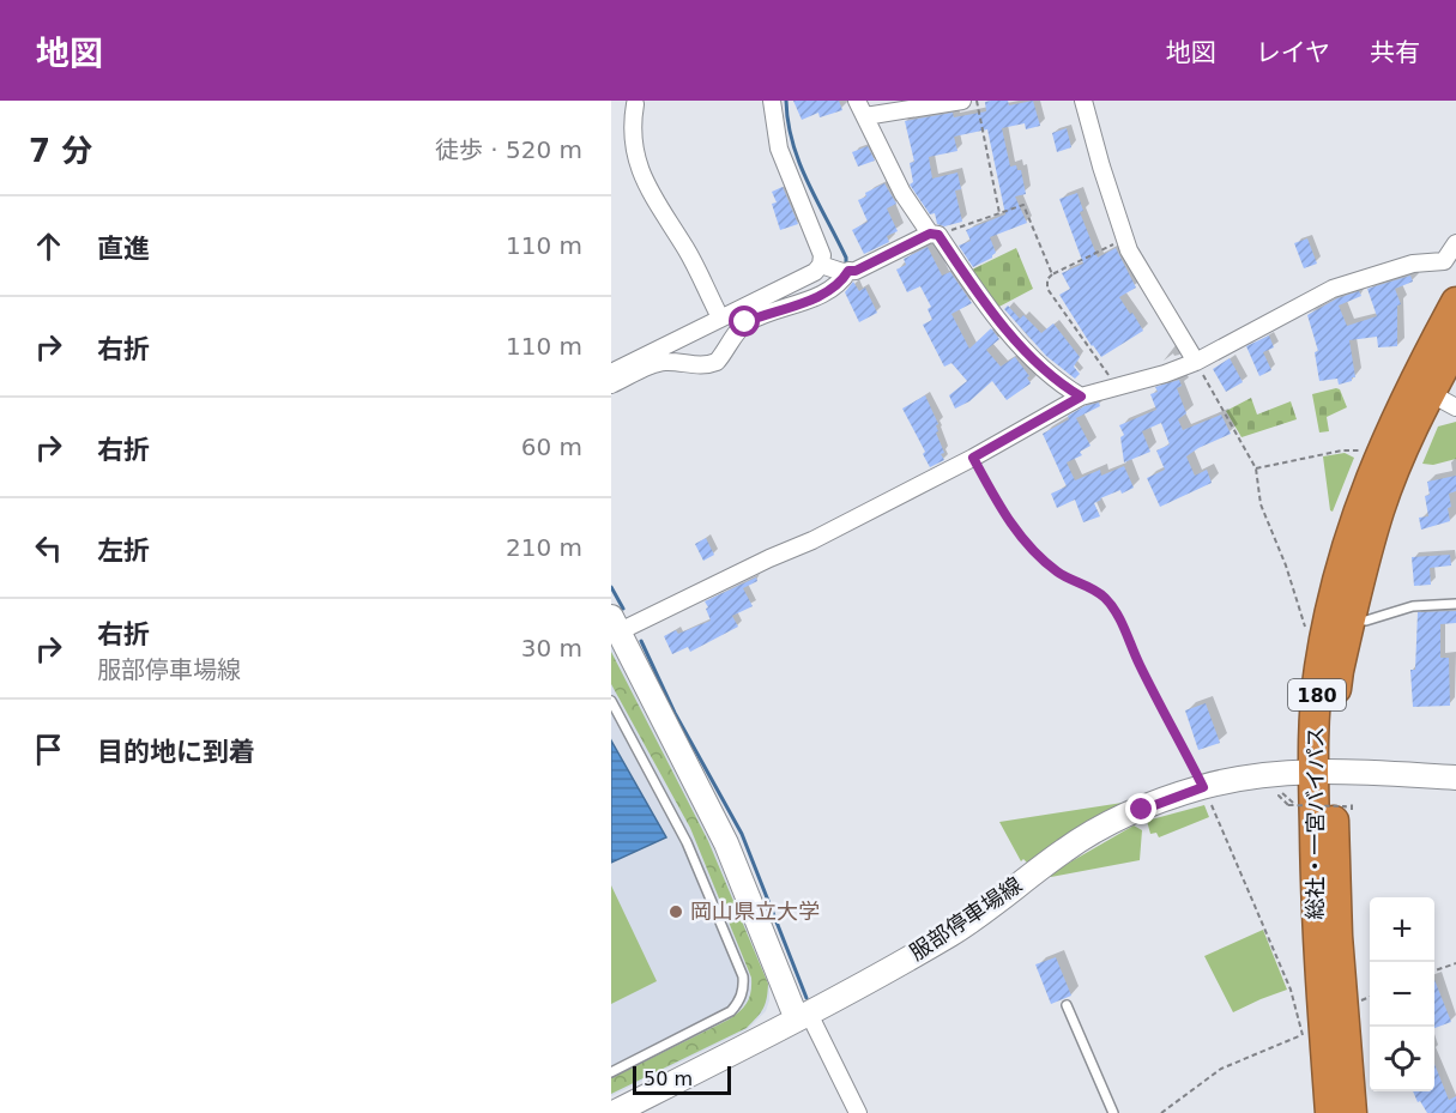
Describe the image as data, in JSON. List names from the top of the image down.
{
  "streets": {
    "highway": ["180", "総社・一宮バイパス"],
    "main road": ["服部停車場線"]
  },
  "crossings": [
    ["総社・一宮バイパス", "服部停車場線"]
  ],
  "places": ["岡山県立大学"],
  "scale_bar": "50 m",
  "page": {
    "header": "地図",
    "nav": ["地図", "レイヤ", "共有"],
    "heading": ["7 分", "徒歩 · 520 m"],
    "list": [
      ["直進", "110 m"],
      ["右折", "110 m"],
      ["右折", "60 m"],
      ["左折", "210 m"],
      ["右折", "服部停車場線", "30 m"],
      "目的地に到着"
    ],
    "map_buttons": ["+", "−"],
    "scale": "50 m"
  }
}
